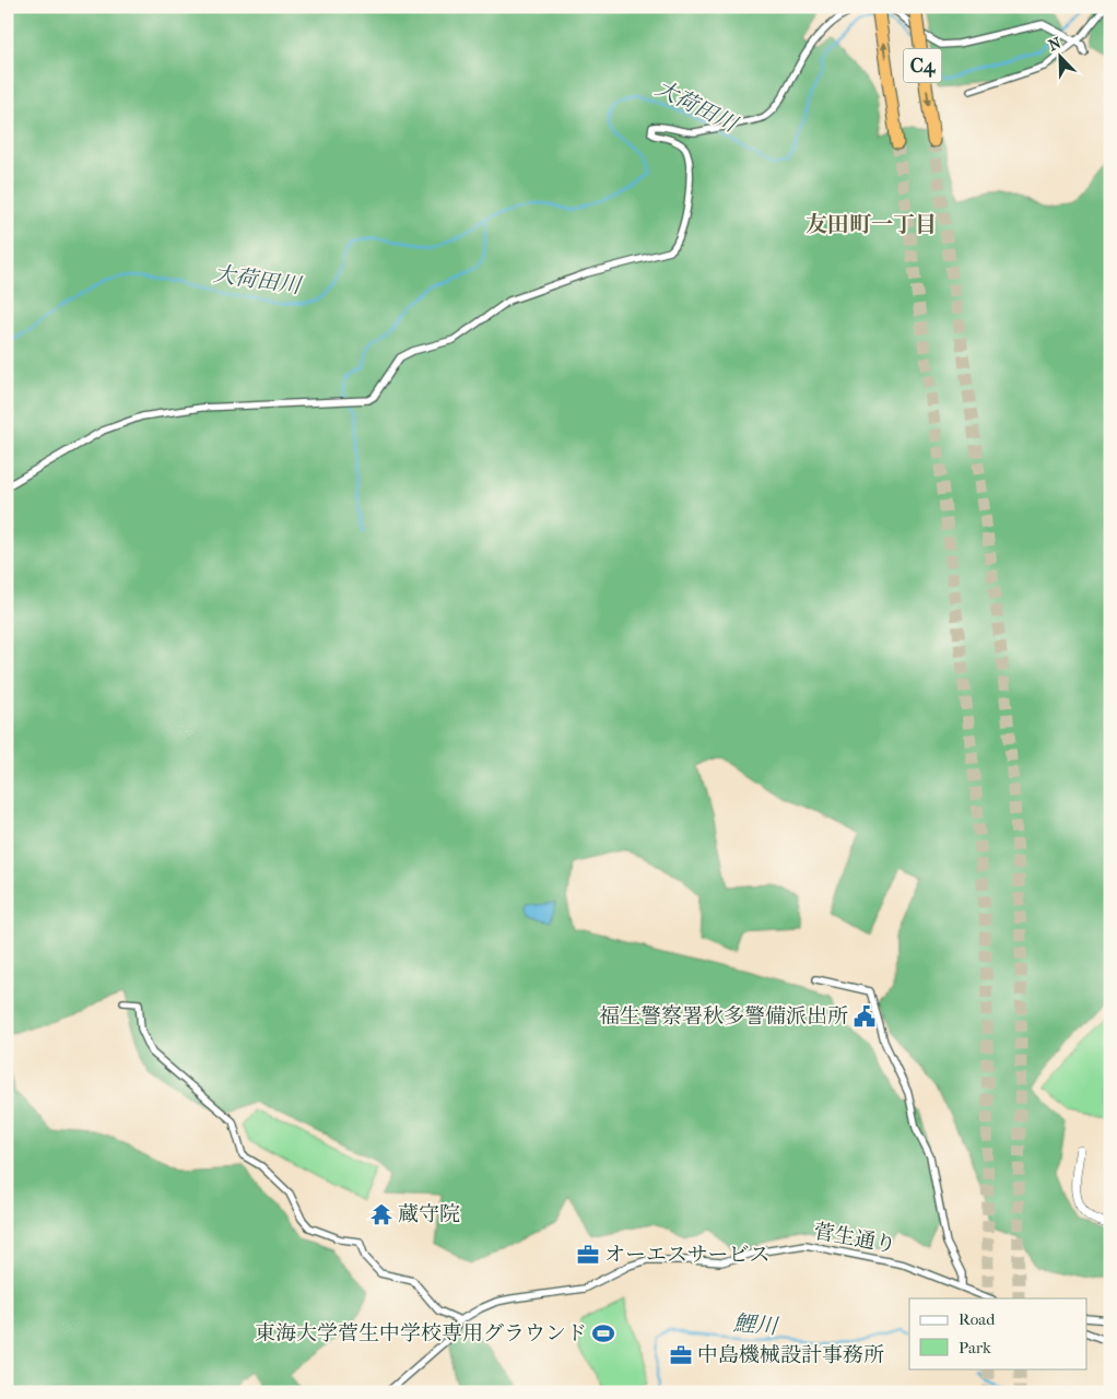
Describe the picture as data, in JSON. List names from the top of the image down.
{
  "streets": {
    "highway": ["C4"],
    "street": ["菅生通り"]
  },
  "districts": ["友田町一丁目"],
  "water": ["大荷田川", "鯉川"],
  "places": {
    "public building": ["福生警察署秋多警備派出所"],
    "temple": ["蔵守院"],
    "office": ["オーエスサービス", "中島機械設計事務所"],
    "sports": ["東海大学菅生中学校専用グラウンド"]
  },
  "legend": ["Road", "Park"],
  "north": "top left"
}
